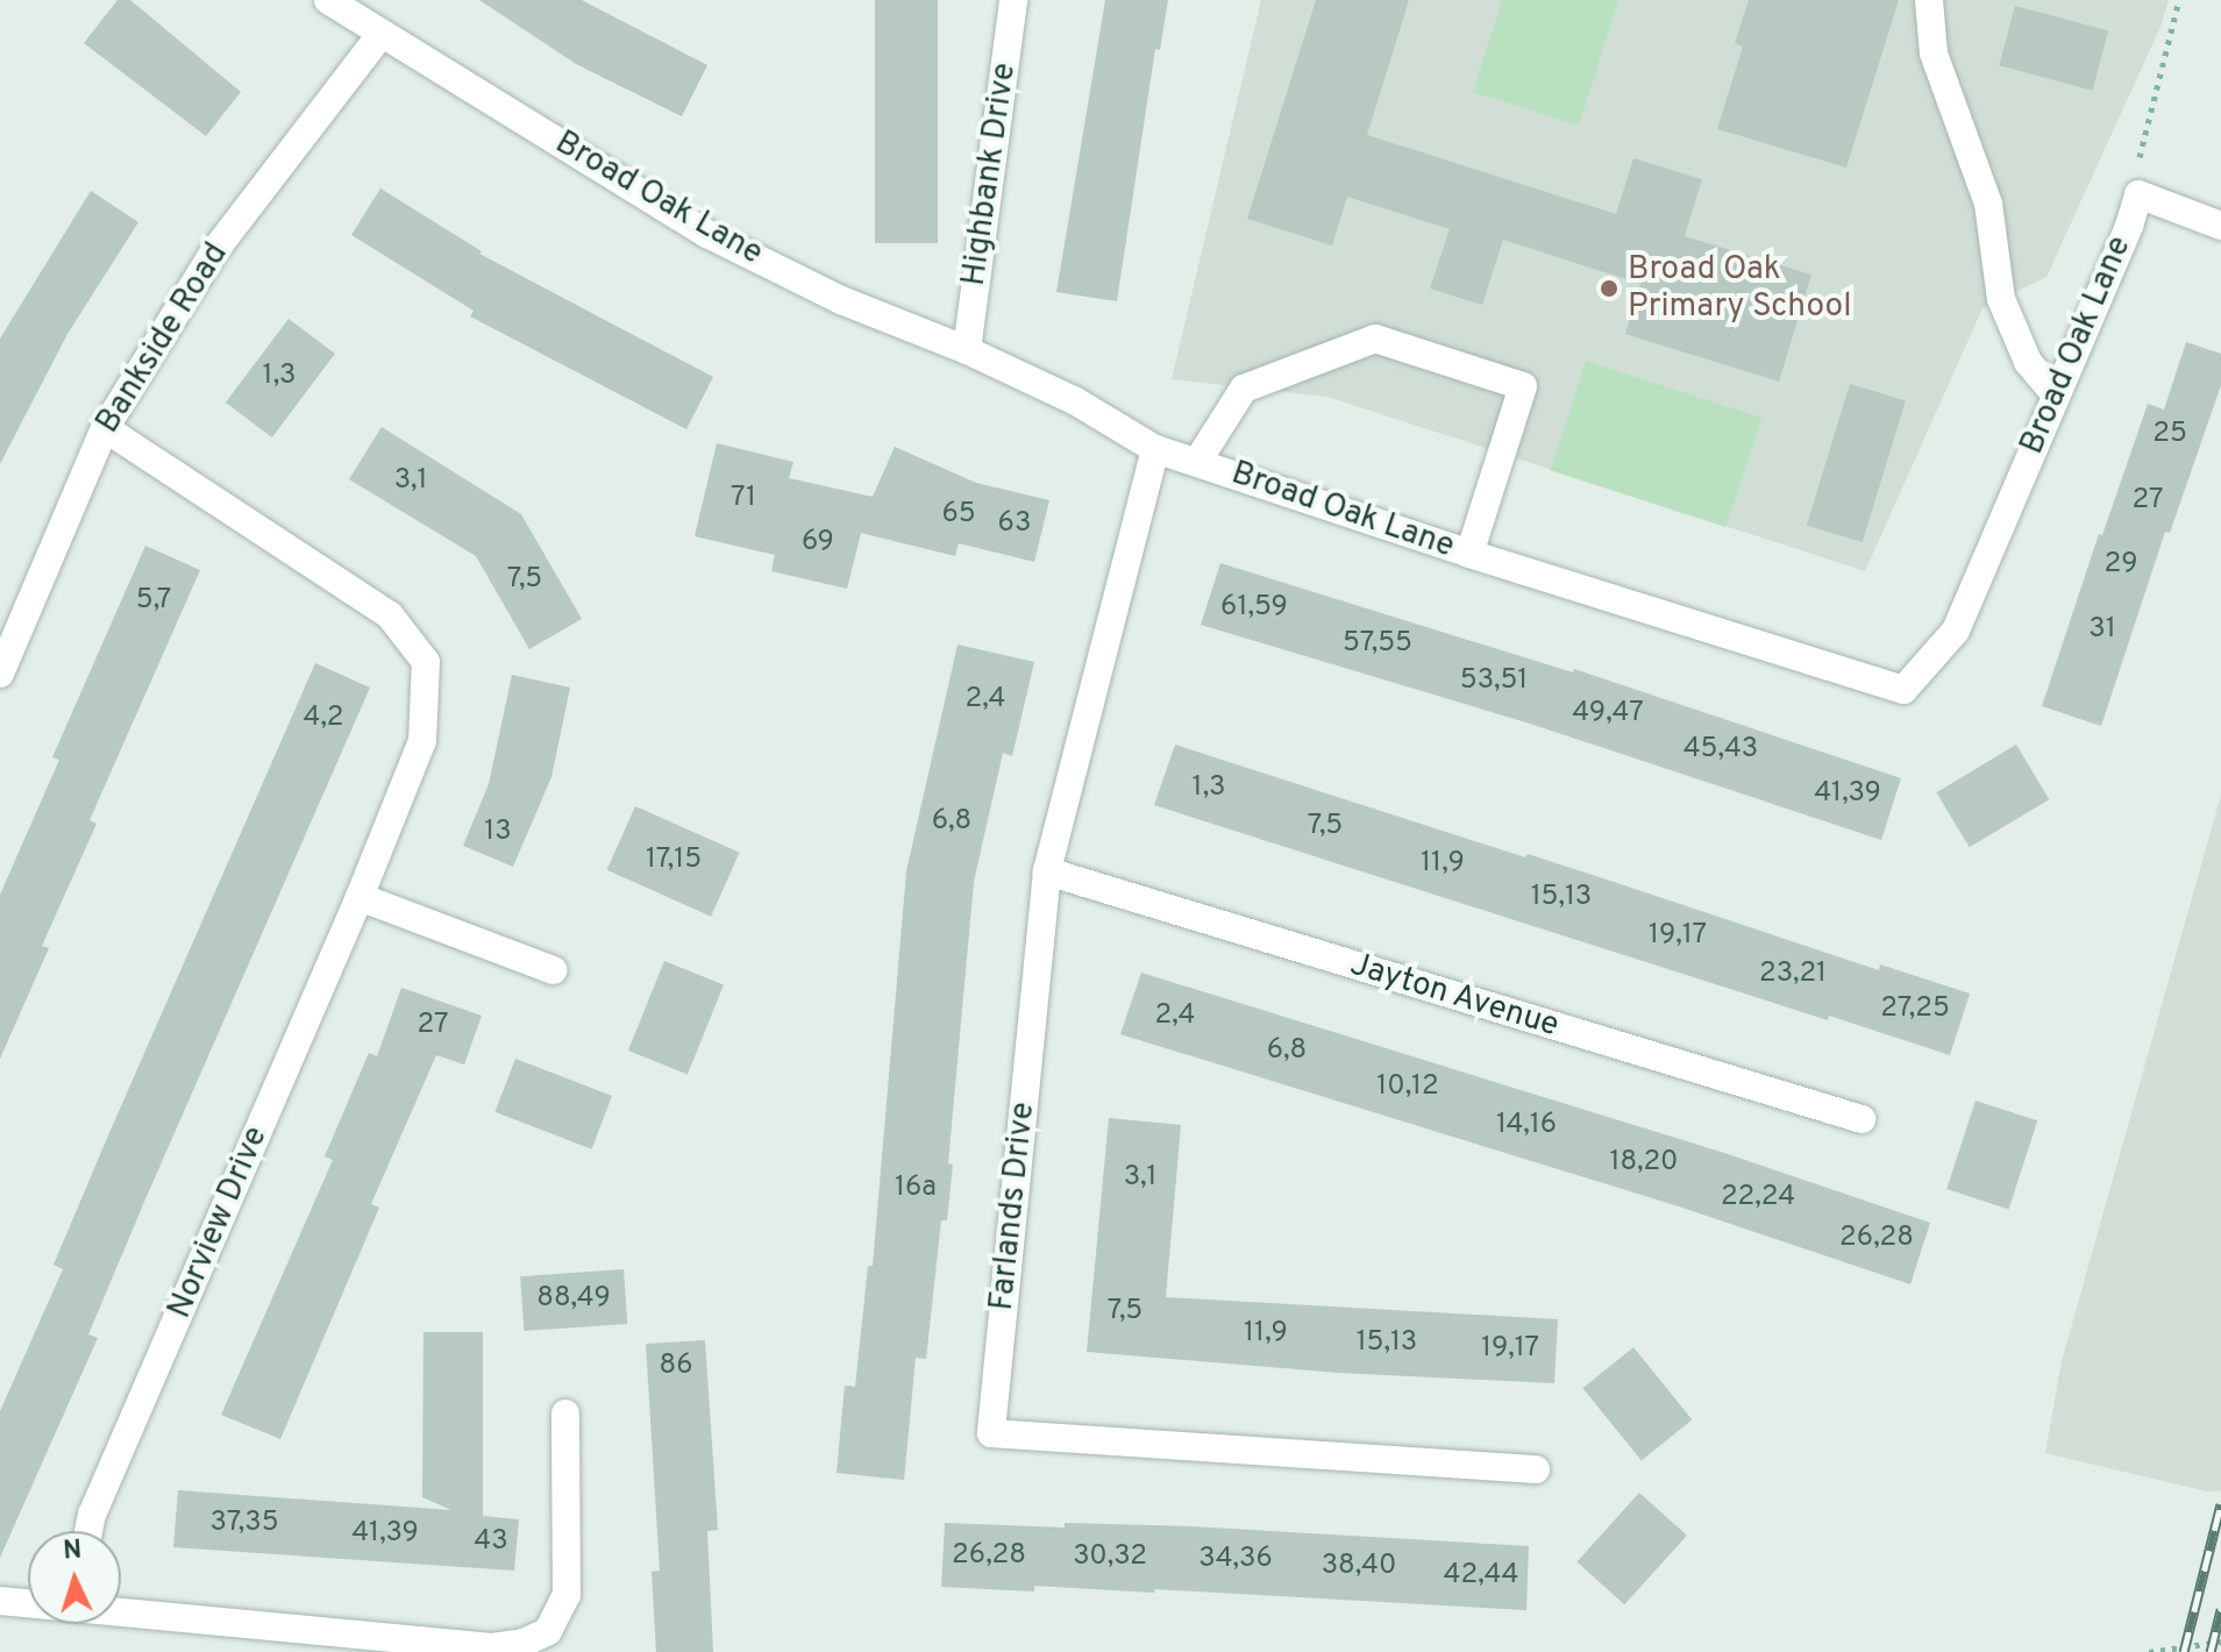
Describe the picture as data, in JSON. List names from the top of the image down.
{
  "streets": {
    "street": [
      "Highbank Drive",
      "Broad Oak Lane",
      "Bankside Road",
      "Jayton Avenue",
      "Farlands Drive",
      "Norview Drive"
    ]
  },
  "crossings": [
    ["Highbank Drive", "Broad Oak Lane"],
    ["Broad Oak Lane", "Bankside Road"],
    ["Broad Oak Lane", "Farlands Drive"],
    ["Bankside Road", "Norview Drive"],
    ["Jayton Avenue", "Farlands Drive"]
  ],
  "places": ["Broad Oak Primary School"],
  "house_numbers": [
    "1,3",
    "25",
    "3,1",
    "71",
    "27",
    "65",
    "63",
    "69",
    "29",
    "7,5",
    "5,7",
    "61,59",
    "31",
    "57,55",
    "53,51",
    "2,4",
    "49,47",
    "4,2",
    "45,43",
    "1,3",
    "41,39",
    "6,8",
    "7,5",
    "13",
    "17,15",
    "11,9",
    "15,13",
    "19,17",
    "23,21",
    "27,25",
    "2,4",
    "27",
    "6,8",
    "10,12",
    "14,16",
    "18,20",
    "3,1",
    "16a",
    "22,24",
    "26,28",
    "88,49",
    "7,5",
    "11,9",
    "15,13",
    "19,17",
    "86",
    "37,35",
    "41,39",
    "43",
    "26,28",
    "30,32",
    "34,36",
    "38,40",
    "42,44"
  ],
  "north": "top"
}
